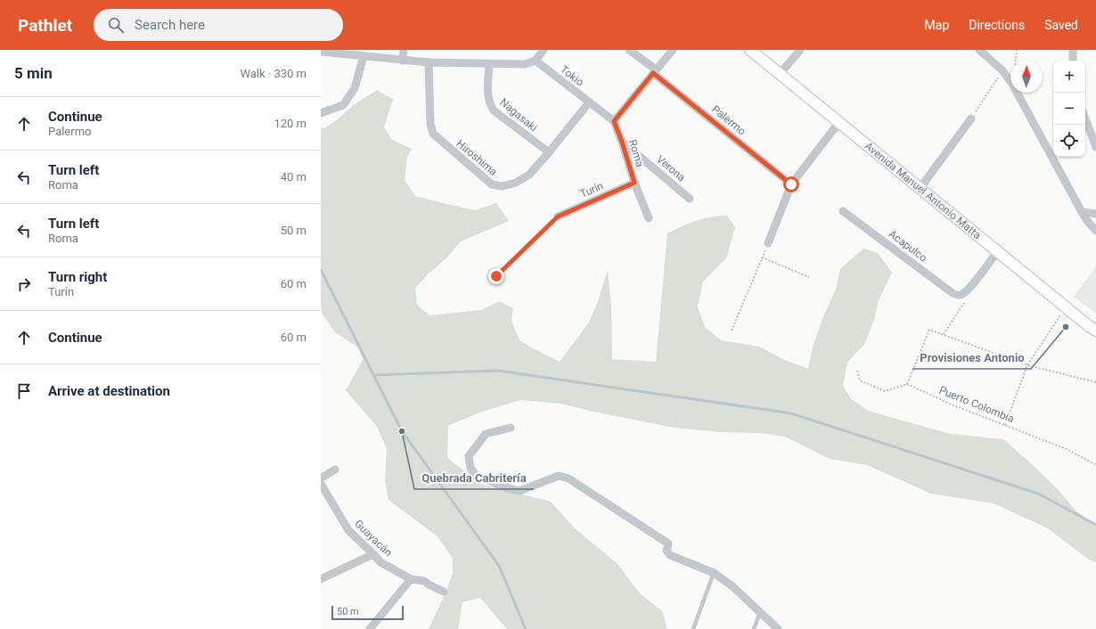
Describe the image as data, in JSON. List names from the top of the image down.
{
  "streets": {
    "main road": ["Avenida Manuel Antonio Matta"],
    "street": [
      "Tokio",
      "Nagasaki",
      "Palermo",
      "Roma",
      "Hiroshima",
      "Verona",
      "Turín",
      "Acapulco",
      "Guayacán"
    ],
    "path": ["Puerto Colombia"]
  },
  "crossings": [
    ["Tokio", "Roma"],
    ["Tokio", "Hiroshima"],
    ["Nagasaki", "Hiroshima"],
    ["Roma", "Verona"],
    ["Roma", "Turín"]
  ],
  "places": ["Provisiones Antonio", "Quebrada Cabritería"],
  "scale_bar": "50 m",
  "north": "top",
  "page": {
    "header": "Pathlet",
    "search": "Search here",
    "nav": ["Map", "Directions", "Saved"],
    "heading": ["5 min", "Walk · 330 m"],
    "map_buttons": ["+", "−"],
    "list": [
      ["Continue", "Palermo", "120 m"],
      ["Turn left", "Roma", "40 m"],
      ["Turn left", "Roma", "50 m"],
      ["Turn right", "Turín", "60 m"],
      ["Continue", "60 m"],
      "Arrive at destination"
    ],
    "scale": "50 m"
  }
}
